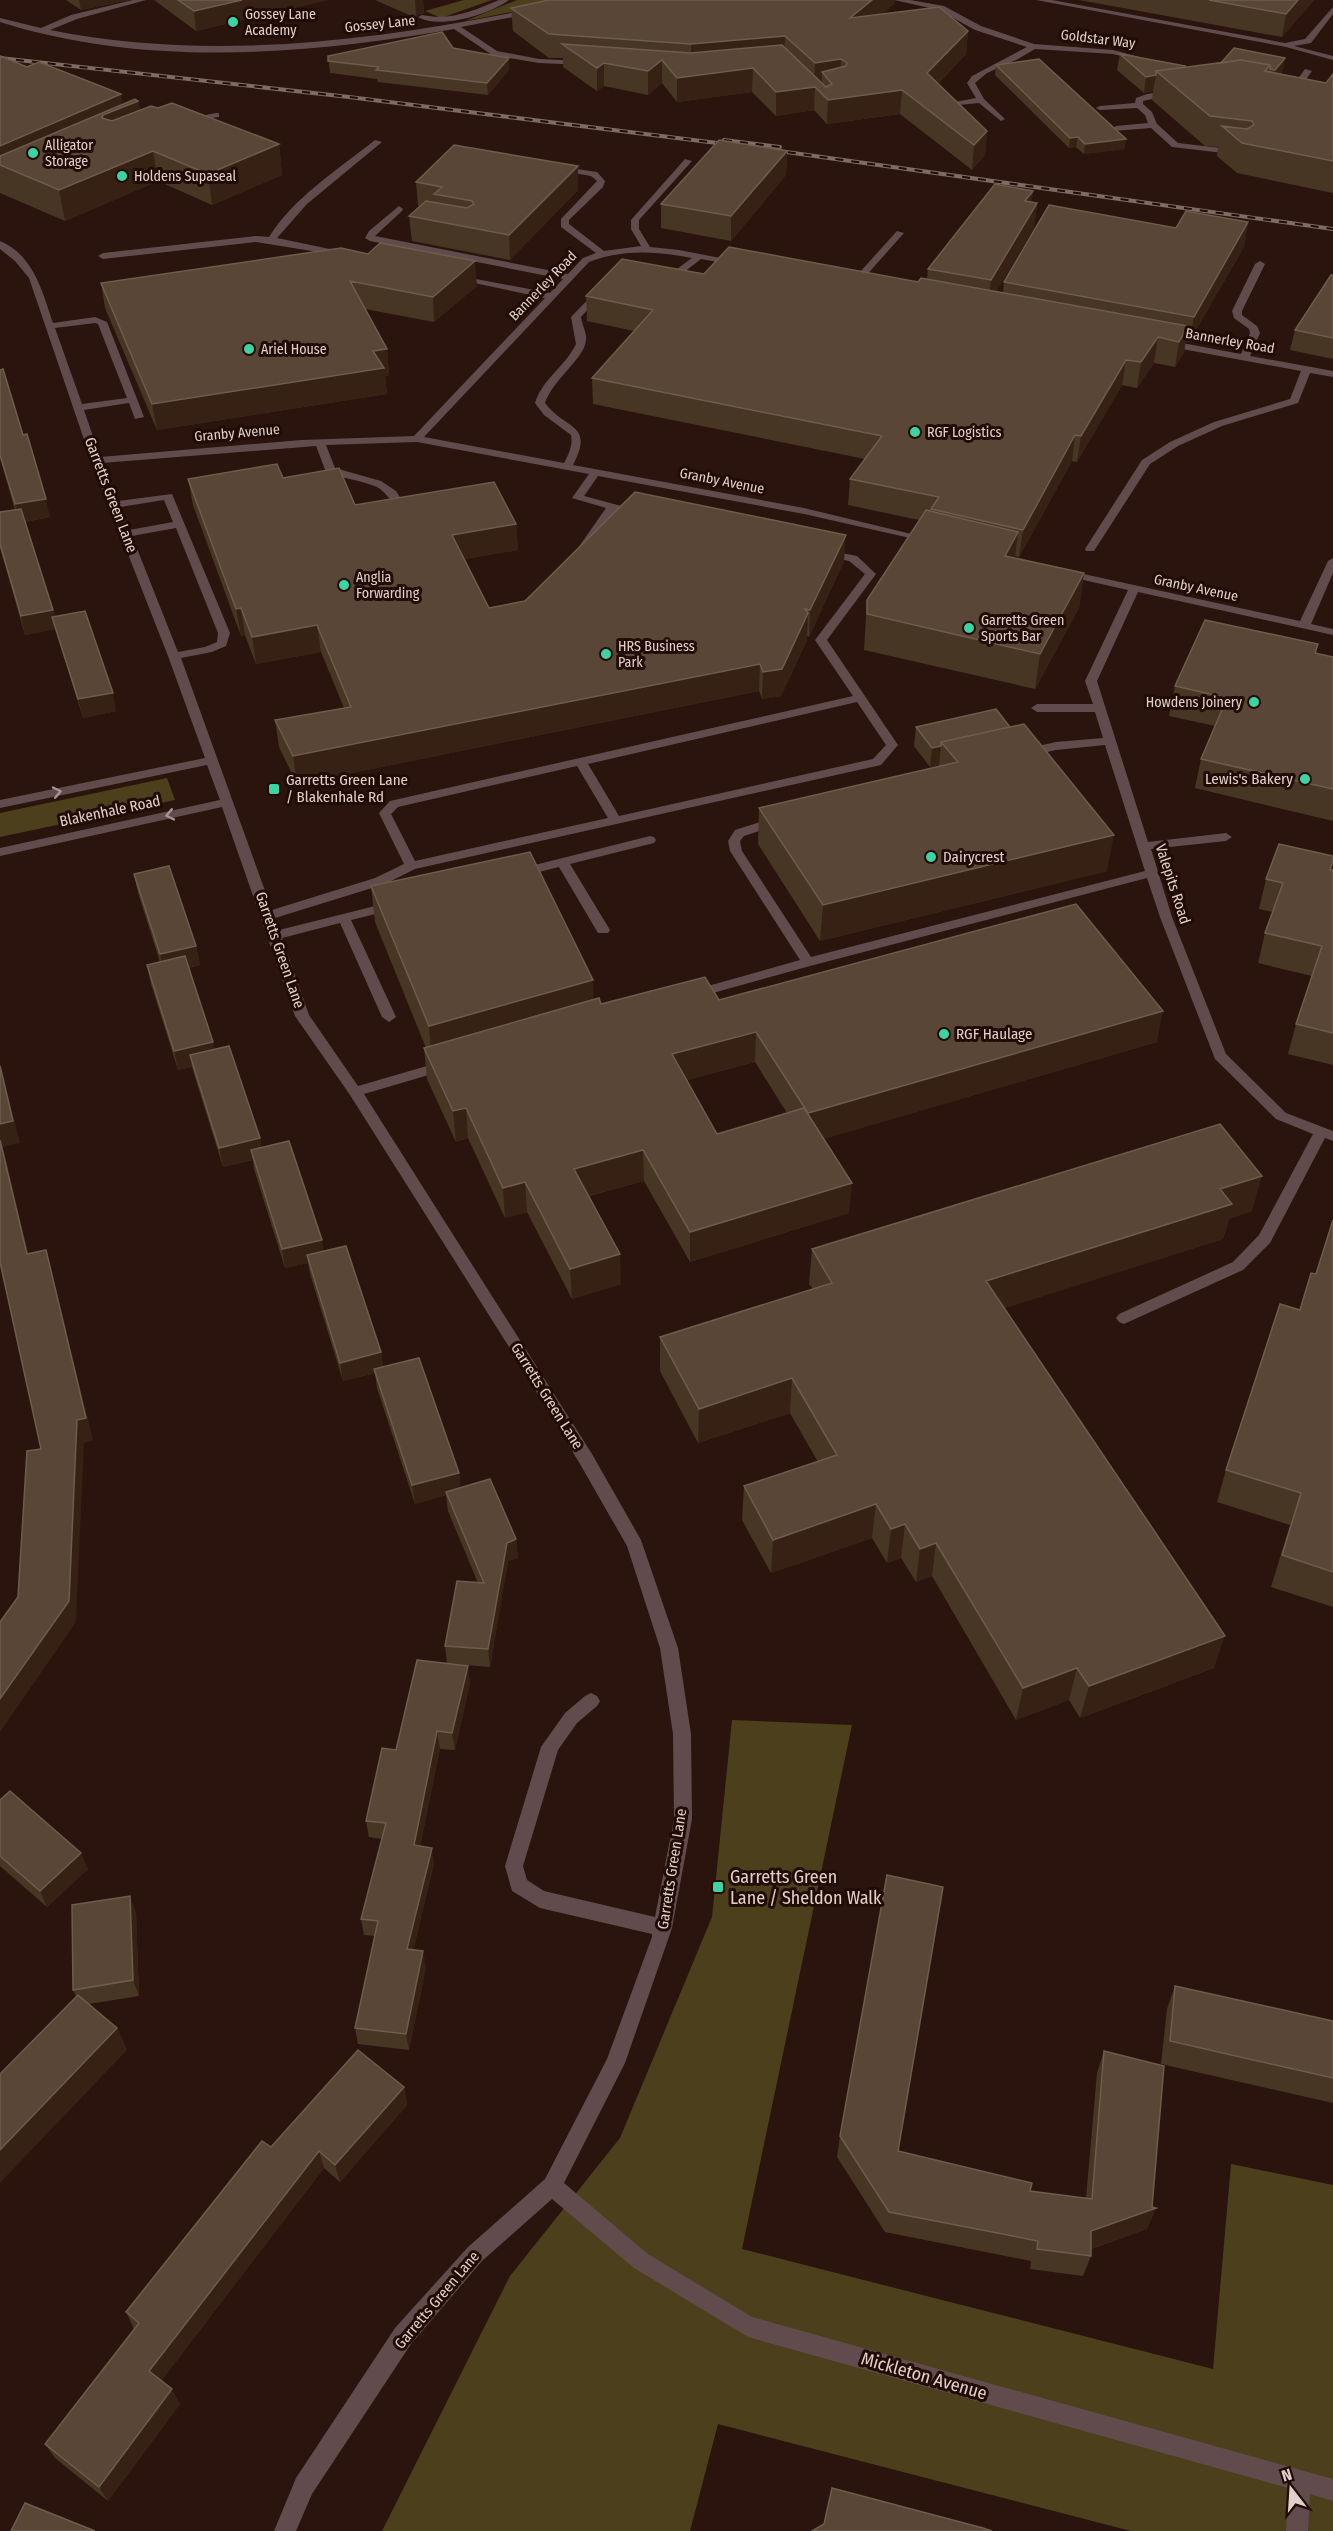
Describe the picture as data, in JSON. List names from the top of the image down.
{
  "streets": {
    "street": [
      "Gossey Lane",
      "Goldstar Way",
      "Bannerley Road",
      "Granby Avenue",
      "Garretts Green Lane",
      "Blakenhale Road",
      "Valepits Road",
      "Mickleton Avenue"
    ]
  },
  "crossings": [
    ["Bannerley Road", "Granby Avenue"],
    ["Granby Avenue", "Garretts Green Lane"],
    ["Granby Avenue", "Valepits Road"],
    ["Garretts Green Lane", "Blakenhale Road"],
    ["Garretts Green Lane", "Mickleton Avenue"]
  ],
  "places": {
    "other": [
      "Gossey Lane Academy",
      "Alligator Storage",
      "Holdens Supaseal",
      "Ariel House",
      "RGF Logistics",
      "Anglia Forwarding",
      "Garretts Green Sports Bar",
      "HRS Business Park",
      "Howdens Joinery",
      "Lewis's Bakery",
      "Dairycrest",
      "RGF Haulage"
    ],
    "transit": ["Garretts Green Lane / Blakenhale Rd", "Garretts Green Lane / Sheldon Walk"]
  },
  "north": "top"
}
